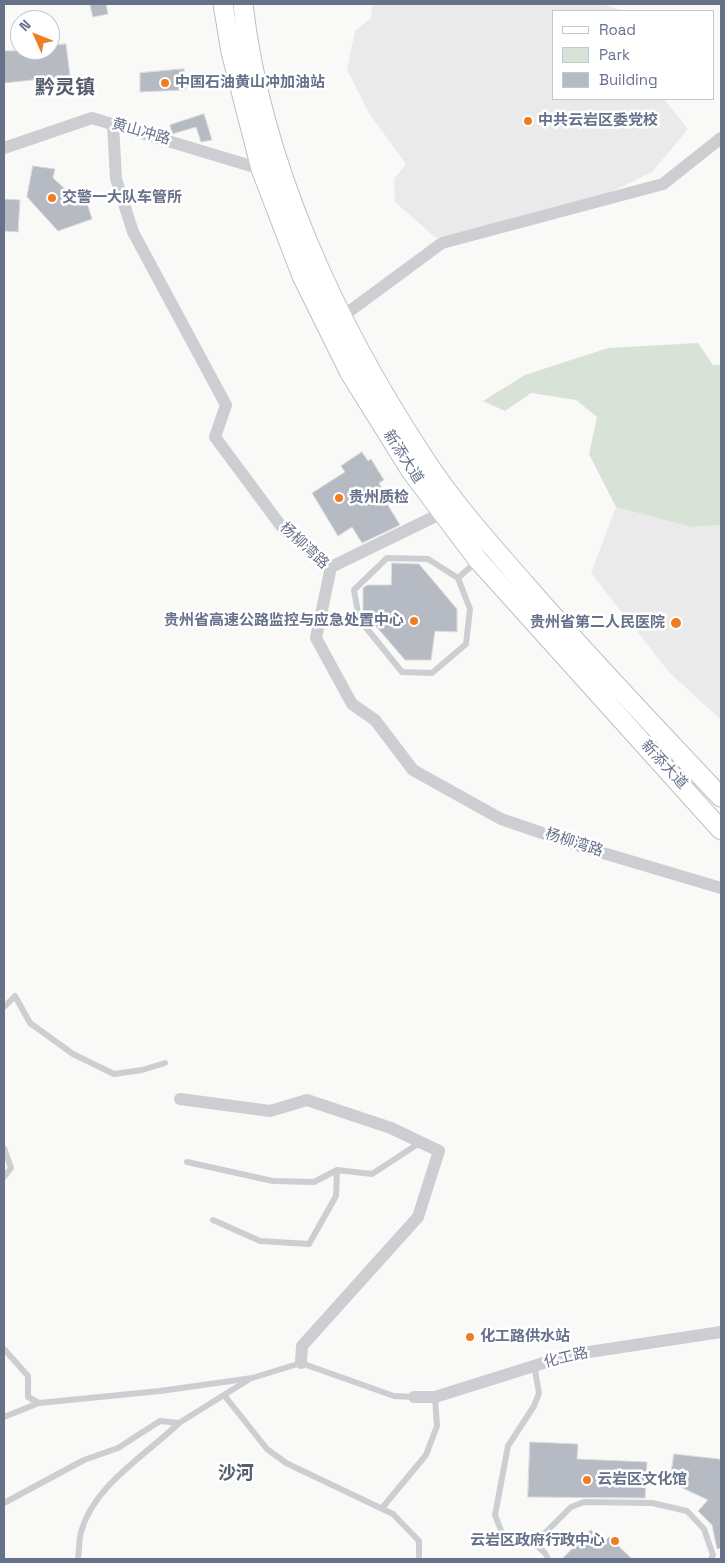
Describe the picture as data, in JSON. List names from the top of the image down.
{
  "streets": {
    "main road": ["新添大道"],
    "street": ["黄山冲路", "杨柳湾路", "化工路"]
  },
  "crossings": [
    ["黄山冲路", "新添大道"],
    ["黄山冲路", "杨柳湾路"]
  ],
  "districts": ["黔灵镇", "沙河"],
  "places": [
    "中国石油黄山冲加油站",
    "中共云岩区委党校",
    "交警一大队车管所",
    "贵州质检",
    "贵州省高速公路监控与应急处置中心",
    "贵州省第二人民医院",
    "化工路供水站",
    "云岩区文化馆",
    "云岩区政府行政中心"
  ],
  "legend": ["Road", "Park", "Building"],
  "north": "top left"
}
